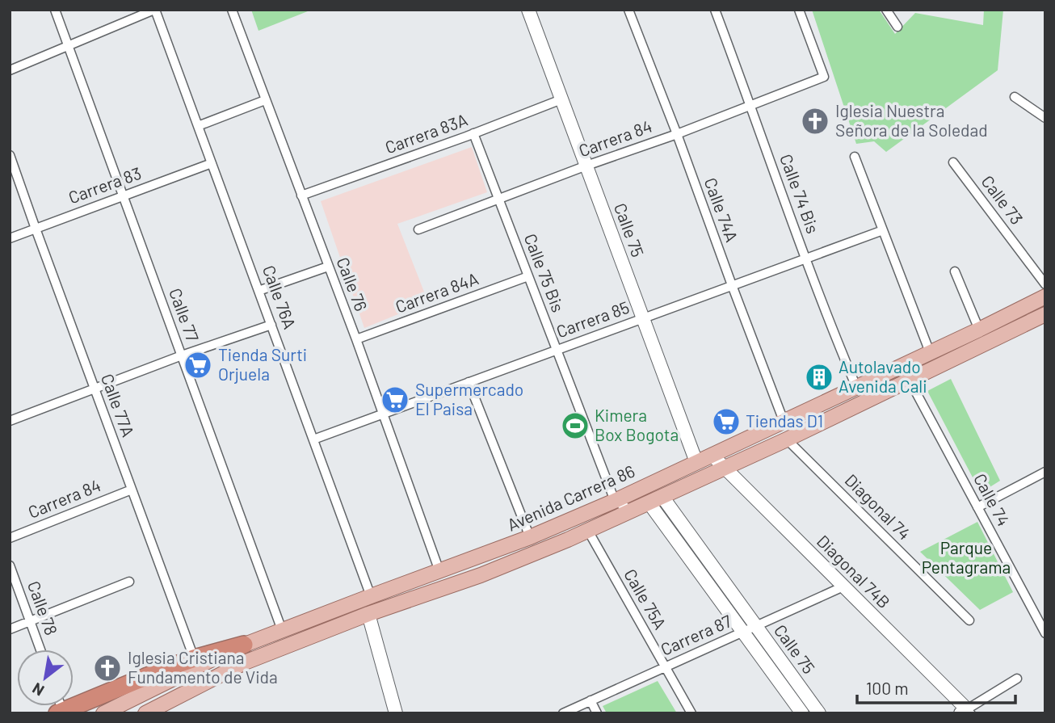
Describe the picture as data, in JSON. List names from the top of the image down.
{
  "streets": {
    "main road": ["Avenida Carrera 86"],
    "street": [
      "Carrera 83A",
      "Carrera 84",
      "Carrera 83",
      "Calle 74 Bis",
      "Calle 73",
      "Calle 74A",
      "Calle 75",
      "Calle 75 Bis",
      "Calle 76",
      "Carrera 84A",
      "Calle 76A",
      "Calle 77",
      "Carrera 85",
      "Calle 77A",
      "Calle 74",
      "Diagonal 74",
      "Diagonal 74B",
      "Calle 75A",
      "Calle 78",
      "Carrera 87"
    ]
  },
  "crossings": [
    ["Carrera 83A", "Calle 75"],
    ["Carrera 83A", "Calle 75 Bis"],
    ["Carrera 83A", "Calle 76"],
    ["Carrera 84", "Calle 74 Bis"],
    ["Carrera 84", "Calle 74A"],
    ["Carrera 84", "Calle 75"],
    ["Carrera 84", "Calle 75 Bis"],
    ["Carrera 84", "Calle 77A"],
    ["Carrera 83", "Calle 76A"],
    ["Carrera 83", "Calle 77"],
    ["Carrera 83", "Calle 77A"],
    ["Calle 74 Bis", "Carrera 85"],
    ["Calle 74 Bis", "Avenida Carrera 86"],
    ["Calle 74A", "Carrera 85"],
    ["Calle 74A", "Avenida Carrera 86"],
    ["Calle 75", "Carrera 85"],
    ["Calle 75", "Avenida Carrera 86"],
    ["Calle 75", "Carrera 87"],
    ["Calle 75 Bis", "Carrera 84A"],
    ["Calle 75 Bis", "Carrera 85"],
    ["Calle 75 Bis", "Avenida Carrera 86"],
    ["Calle 76", "Carrera 84A"],
    ["Calle 76", "Carrera 85"],
    ["Calle 76", "Avenida Carrera 86"],
    ["Calle 76A", "Carrera 85"],
    ["Calle 76A", "Avenida Carrera 86"],
    ["Calle 77", "Avenida Carrera 86"],
    ["Avenida Carrera 86", "Calle 74"],
    ["Avenida Carrera 86", "Diagonal 74"],
    ["Avenida Carrera 86", "Diagonal 74B"],
    ["Avenida Carrera 86", "Calle 75A"],
    ["Diagonal 74B", "Carrera 87"],
    ["Calle 75A", "Carrera 87"]
  ],
  "parks": ["Parque Pentagrama"],
  "places": {
    "church": ["Iglesia Nuestra Señora de la Soledad", "Iglesia Cristiana Fundamento de Vida"],
    "supermarket": ["Tienda Surti Orjuela", "Supermercado El Paisa", "Tiendas D1"],
    "building": ["Autolavado Avenida Cali"],
    "sports": ["Kimera Box Bogota"]
  },
  "scale_bar": "100 m",
  "north": "bottom left"
}
